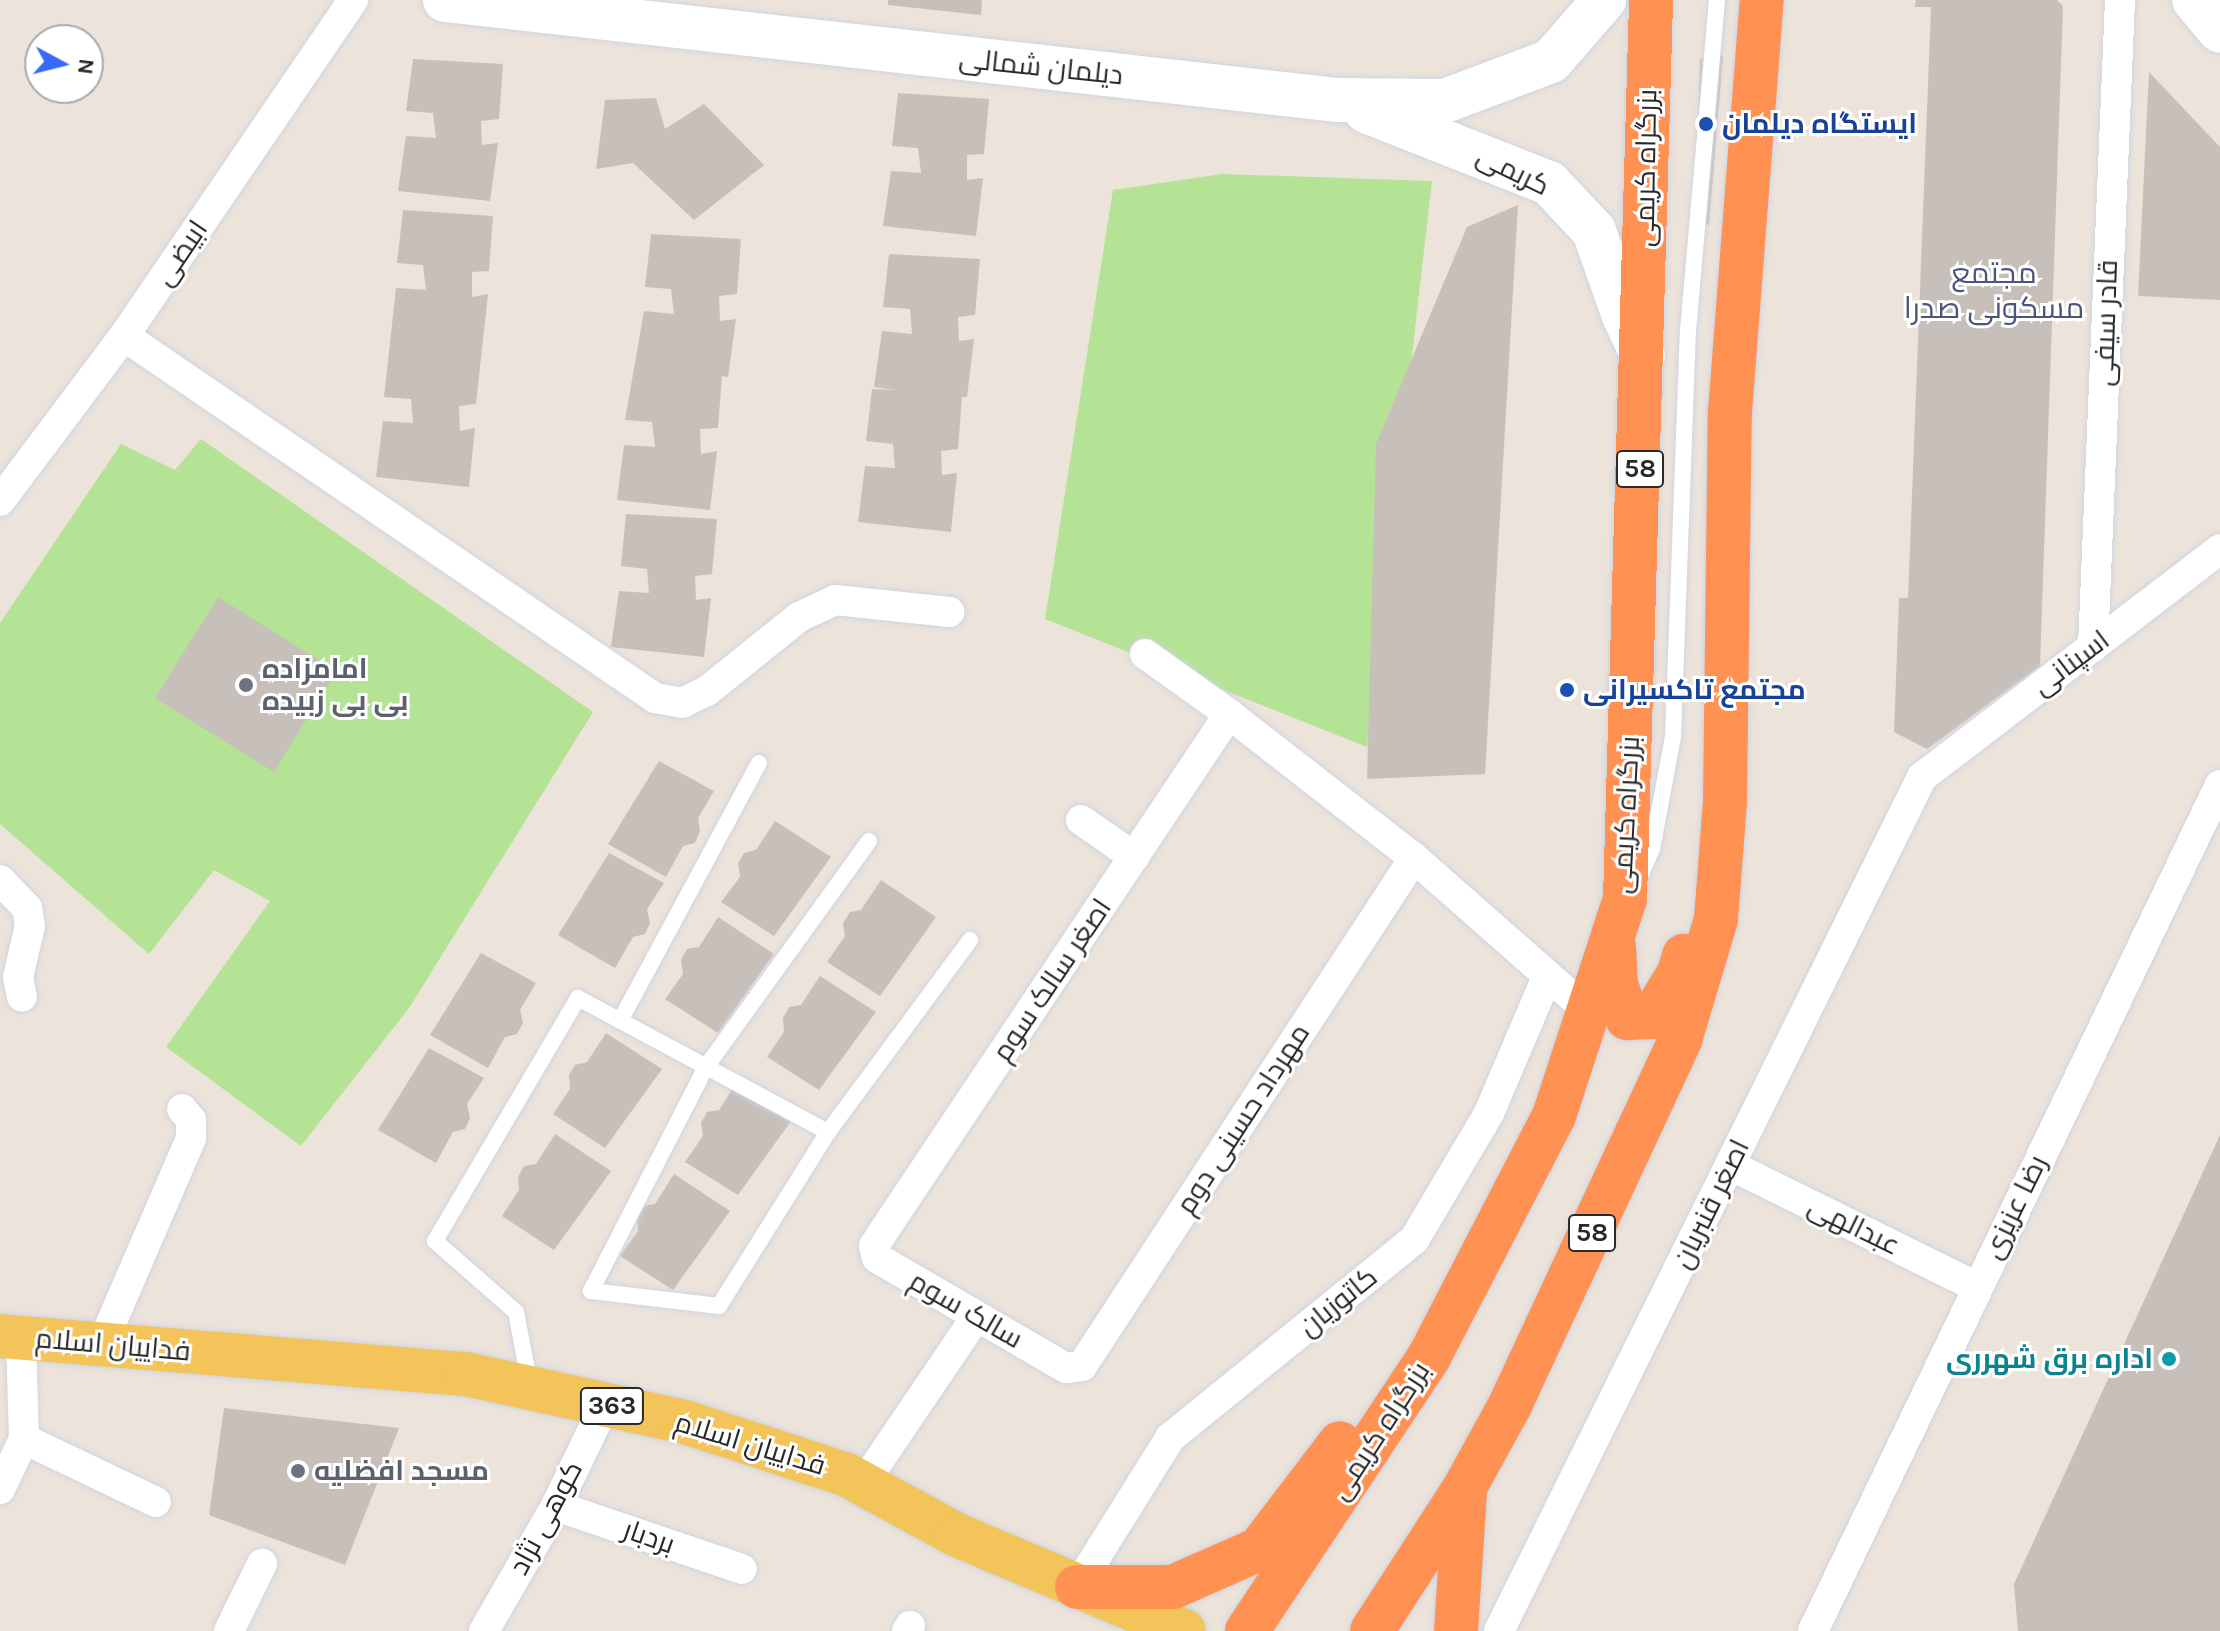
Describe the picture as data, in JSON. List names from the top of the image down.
{
  "streets": {
    "highway": ["بزرگراه کریمی", "58"],
    "main road": ["فداییان اسلام", "363"],
    "street": [
      "دیلمان شمالی",
      "کریمی",
      "ابیضی",
      "قادر سیفی",
      "اسپنانی",
      "اصغر سالک سوم",
      "مهرداد حسینی دوم",
      "اصغر قنبریان",
      "رضا عزیزی",
      "عبدالهی",
      "کاتوزیان",
      "سالک سوم",
      "کوهی نژاد",
      "بردبار"
    ]
  },
  "crossings": [
    ["دیلمان شمالی", "کریمی"],
    ["بزرگراه کریمی", "کریمی"],
    ["قادر سیفی", "اسپنانی"],
    ["اسپنانی", "اصغر قنبریان"],
    ["اصغر سالک سوم", "سالک سوم"],
    ["مهرداد حسینی دوم", "سالک سوم"],
    ["اصغر قنبریان", "عبدالهی"],
    ["رضا عزیزی", "عبدالهی"],
    ["کاتوزیان", "فداییان اسلام"],
    ["فداییان اسلام", "کوهی نژاد"],
    ["کوهی نژاد", "بردبار"]
  ],
  "districts": ["مجتمع مسکونی صدرا"],
  "places": [
    "ایستگاه دیلمان",
    "امامزاده بی بی زبیده",
    "مجتمع تاکسیرانی",
    "اداره برق شهرری",
    "مسجد افضلیه"
  ],
  "north": "right"
}
